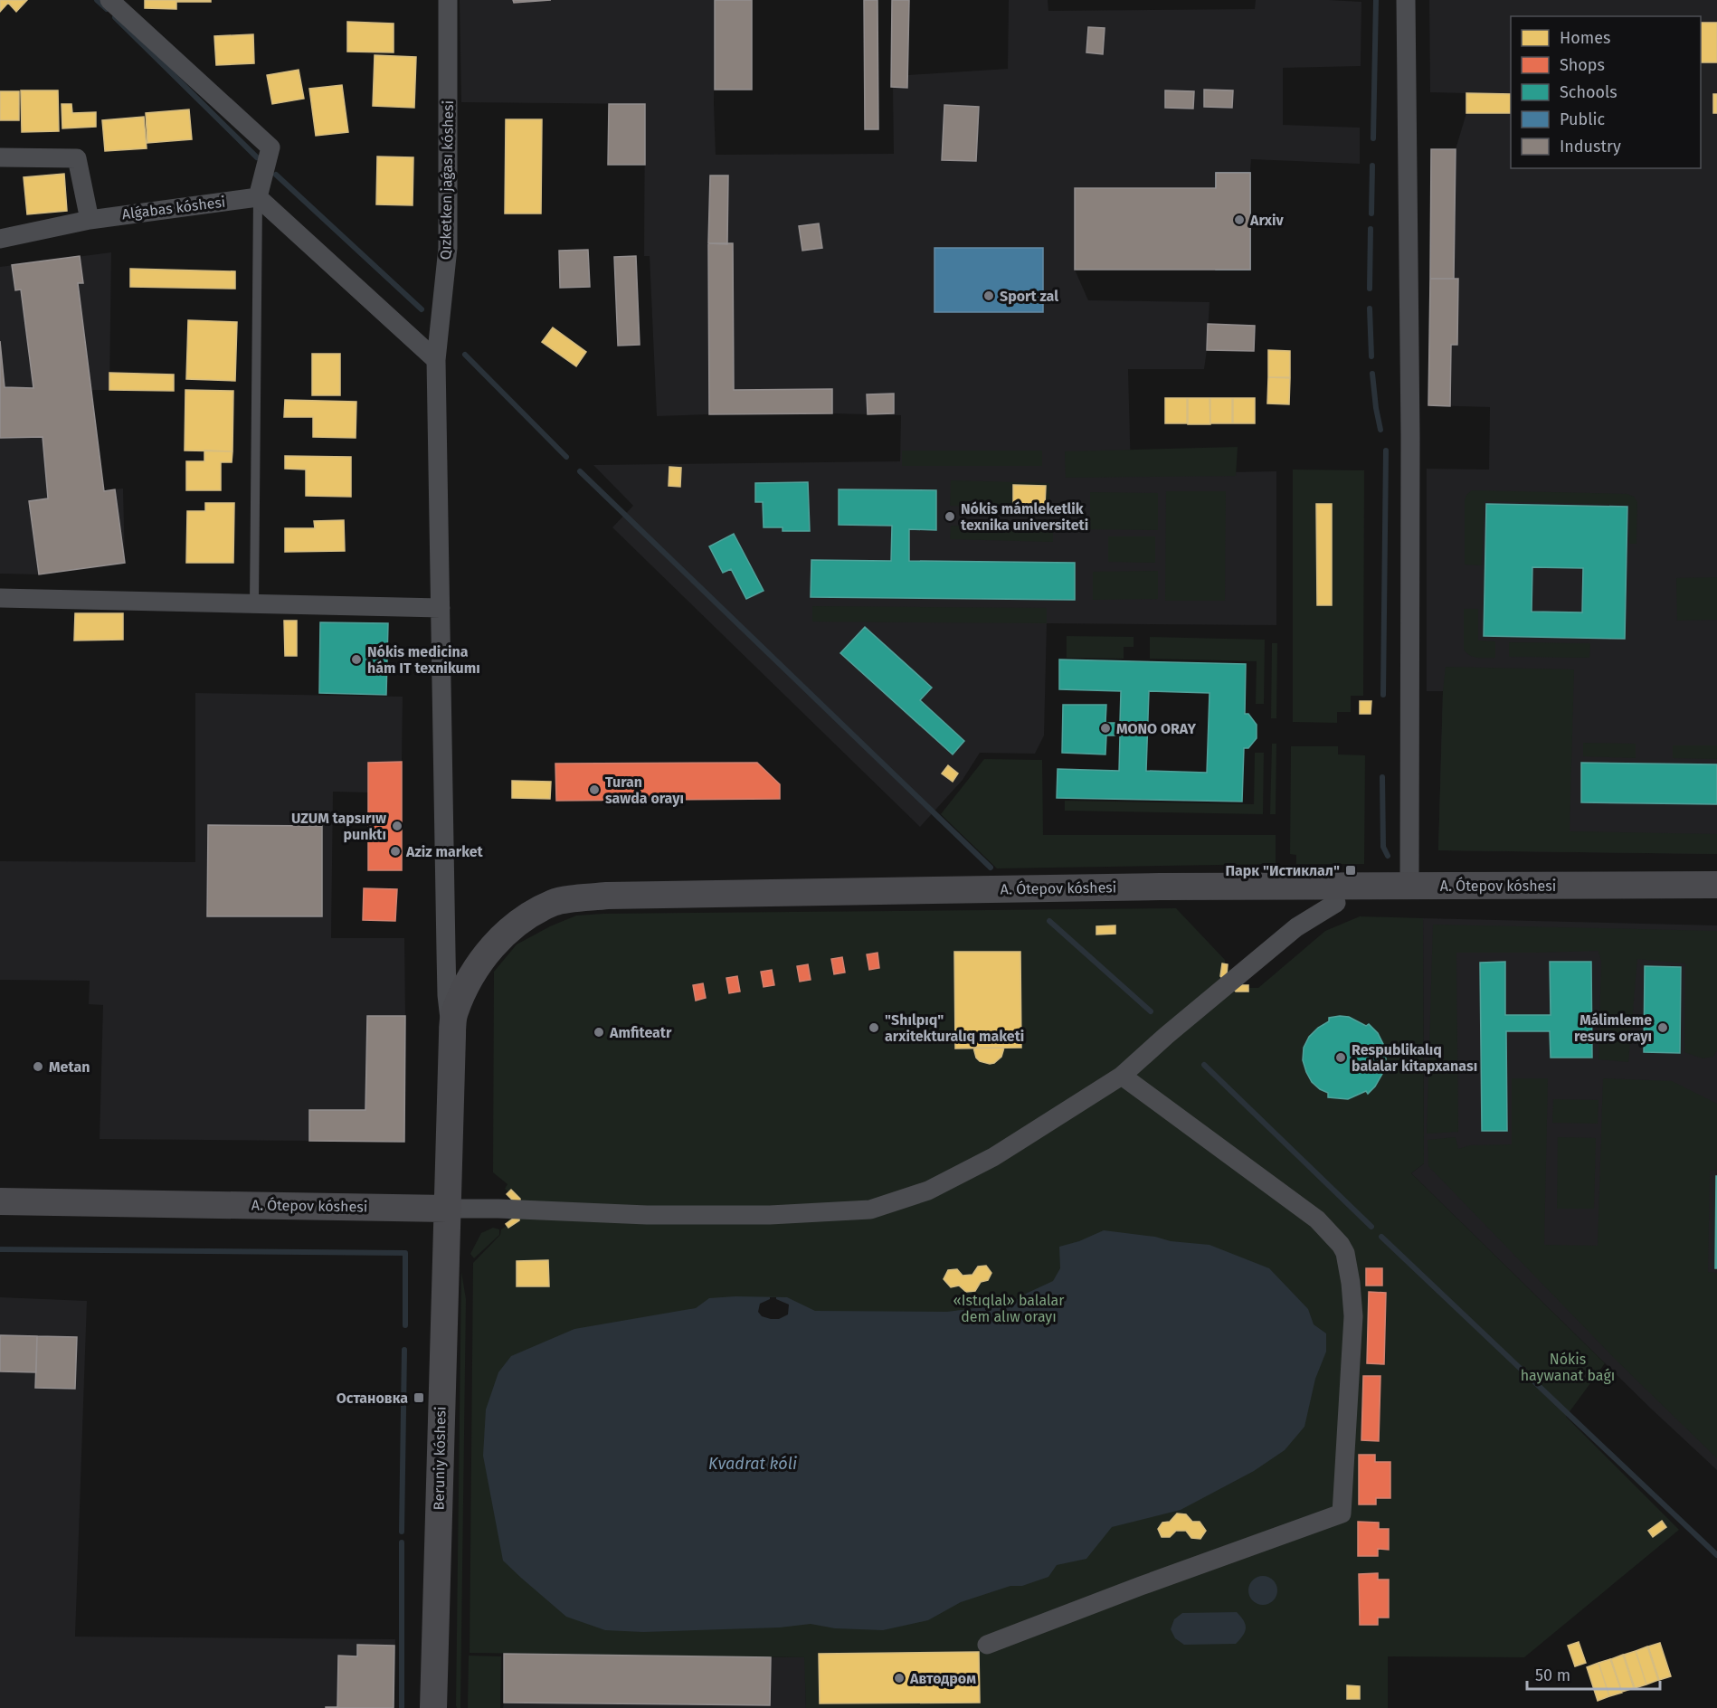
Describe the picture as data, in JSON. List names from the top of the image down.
{
  "streets": {
    "main road": ["A. Ótepov kóshesi", "Beruniy kóshesi"],
    "street": ["Qızketken jaǵası kóshesi", "Alǵabas kóshesi"]
  },
  "crossings": [
    ["Qızketken jaǵası kóshesi", "A. Ótepov kóshesi"],
    ["A. Ótepov kóshesi", "Beruniy kóshesi"]
  ],
  "water": ["Kvadrat kóli"],
  "parks": ["«Istıqlal» balalar dem alıw orayı", "Nókis haywanat baǵı"],
  "places": {
    "other": [
      "Arxiv",
      "Sport zal",
      "Nókis mámleketlik texnika universiteti",
      "Nókis medicina hám IT texnikumı",
      "MONO ORAY",
      "Turan sawda orayı",
      "UZUM tapsırıw punktı",
      "Aziz market",
      "\"Shılpıq\" arxitekturalıq maketi",
      "Málimleme resurs orayı",
      "Amfiteatr",
      "Respublikalıq balalar kitapxanası",
      "Metan",
      "Автодром"
    ],
    "transit": ["Парк \"Истиклал\"", "Остановка"]
  },
  "legend": [
    "Homes",
    "Shops",
    "Schools",
    "Public",
    "Industry"
  ],
  "scale_bar": "50 m"
}
